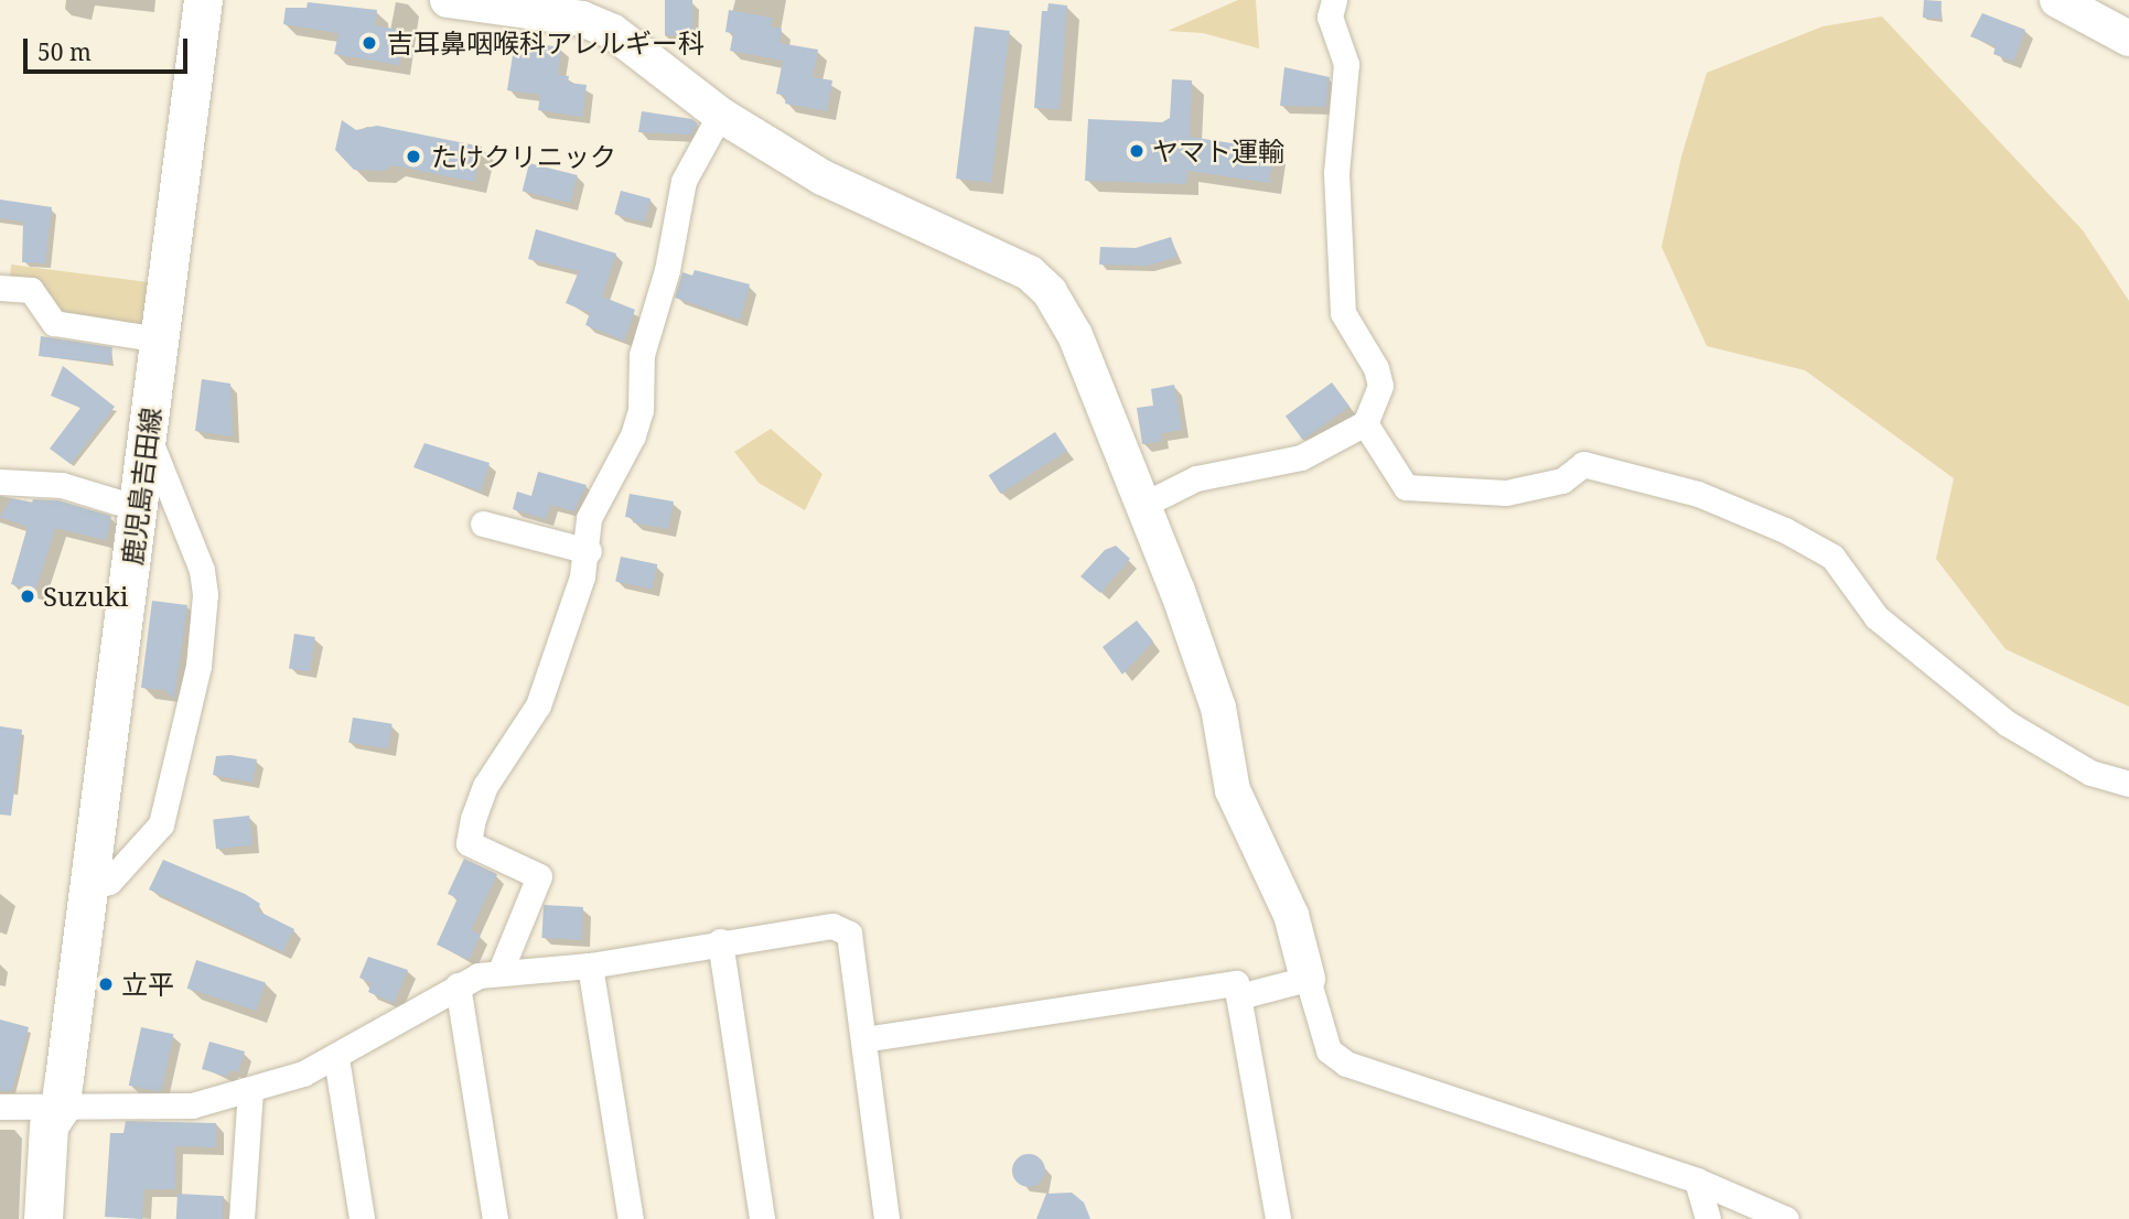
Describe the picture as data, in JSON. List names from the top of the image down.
{
  "streets": {
    "main road": ["鹿児島吉田線"]
  },
  "places": [
    "吉耳鼻咽喉科アレルギー科",
    "ヤマト運輸",
    "たけクリニック",
    "Suzuki",
    "立平"
  ],
  "scale_bar": "50 m"
}
